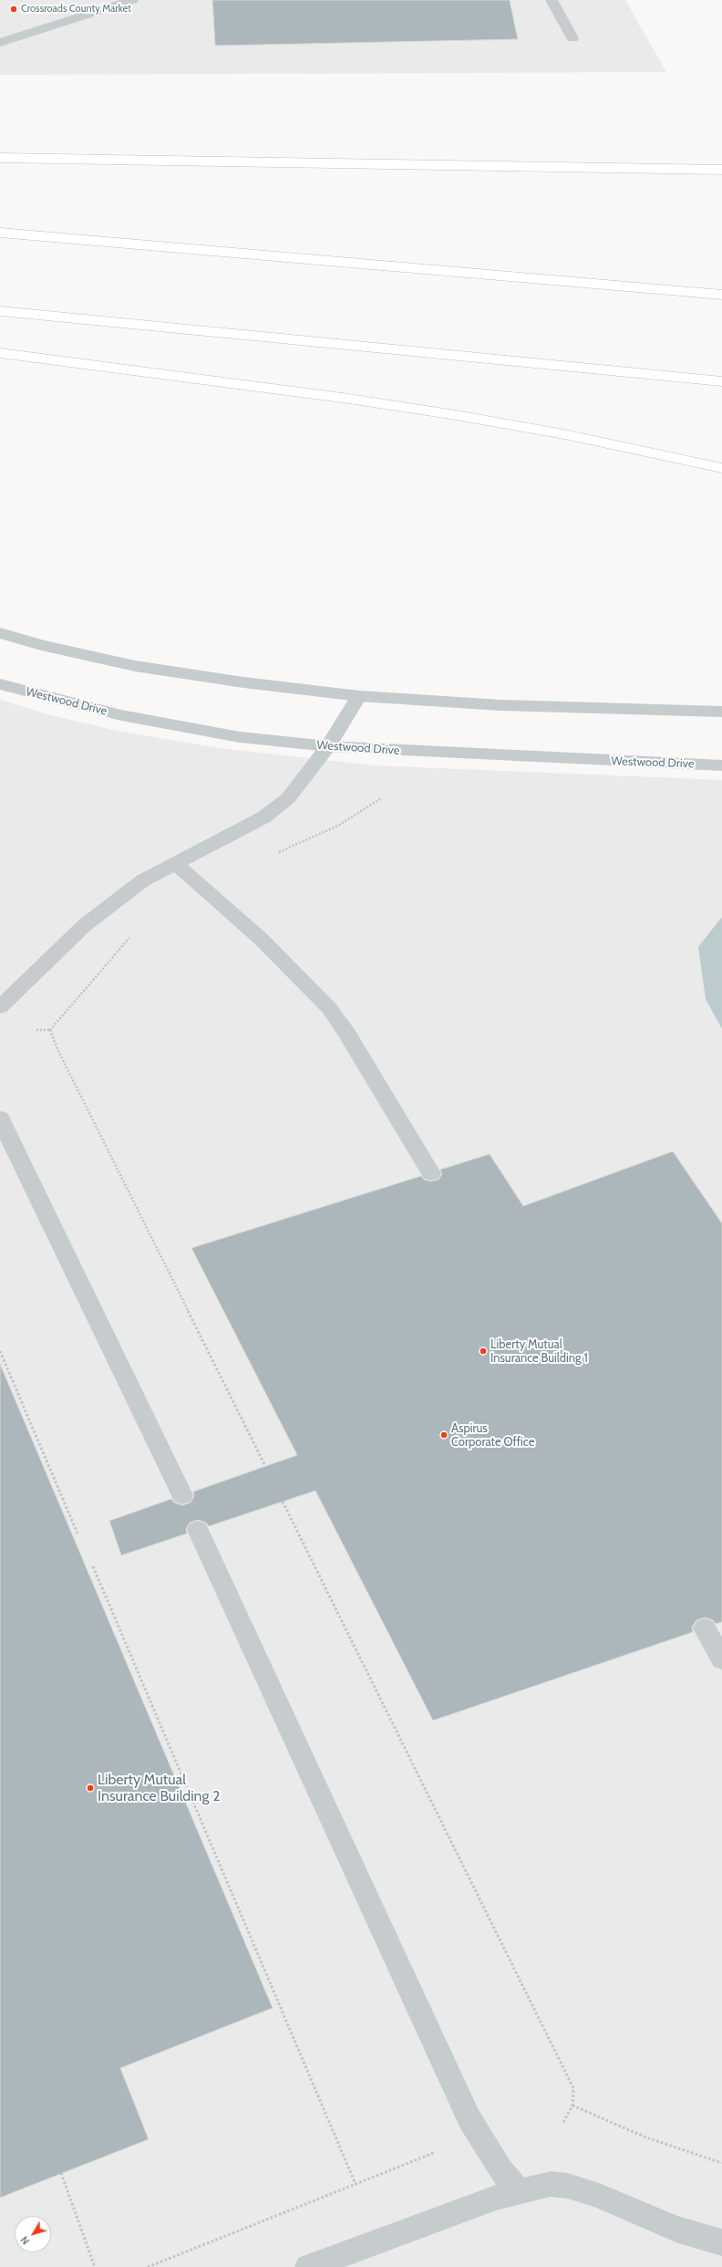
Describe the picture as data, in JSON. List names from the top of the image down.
{
  "streets": {
    "street": ["Westwood Drive"]
  },
  "places": [
    "Crossroads County Market",
    "Liberty Mutual Insurance Building 1",
    "Aspirus Corporate Office",
    "Liberty Mutual Insurance Building 2"
  ],
  "north": "bottom left"
}
